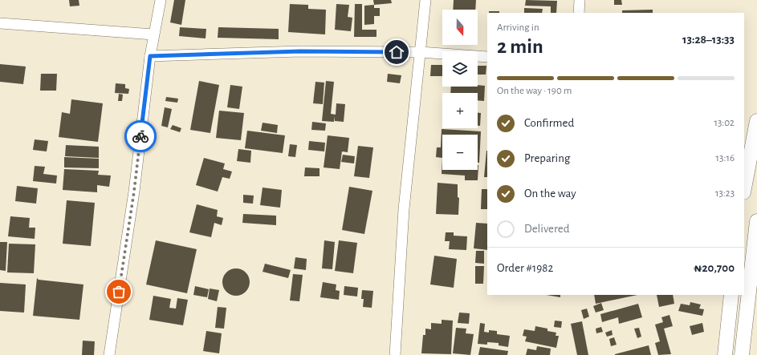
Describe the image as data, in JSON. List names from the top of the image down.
{
  "north": "bottom",
  "page": {
    "map_buttons": ["+", "−"],
    "heading": ["2 min", "Arriving in", "13:28–13:33"],
    "panel": ["Order #1982", "₦20,700"],
    "bar": "On the way · 190 m",
    "list": [
      ["Confirmed", "13:02"],
      ["Preparing", "13:16"],
      ["On the way", "13:23"],
      "Delivered"
    ]
  }
}
